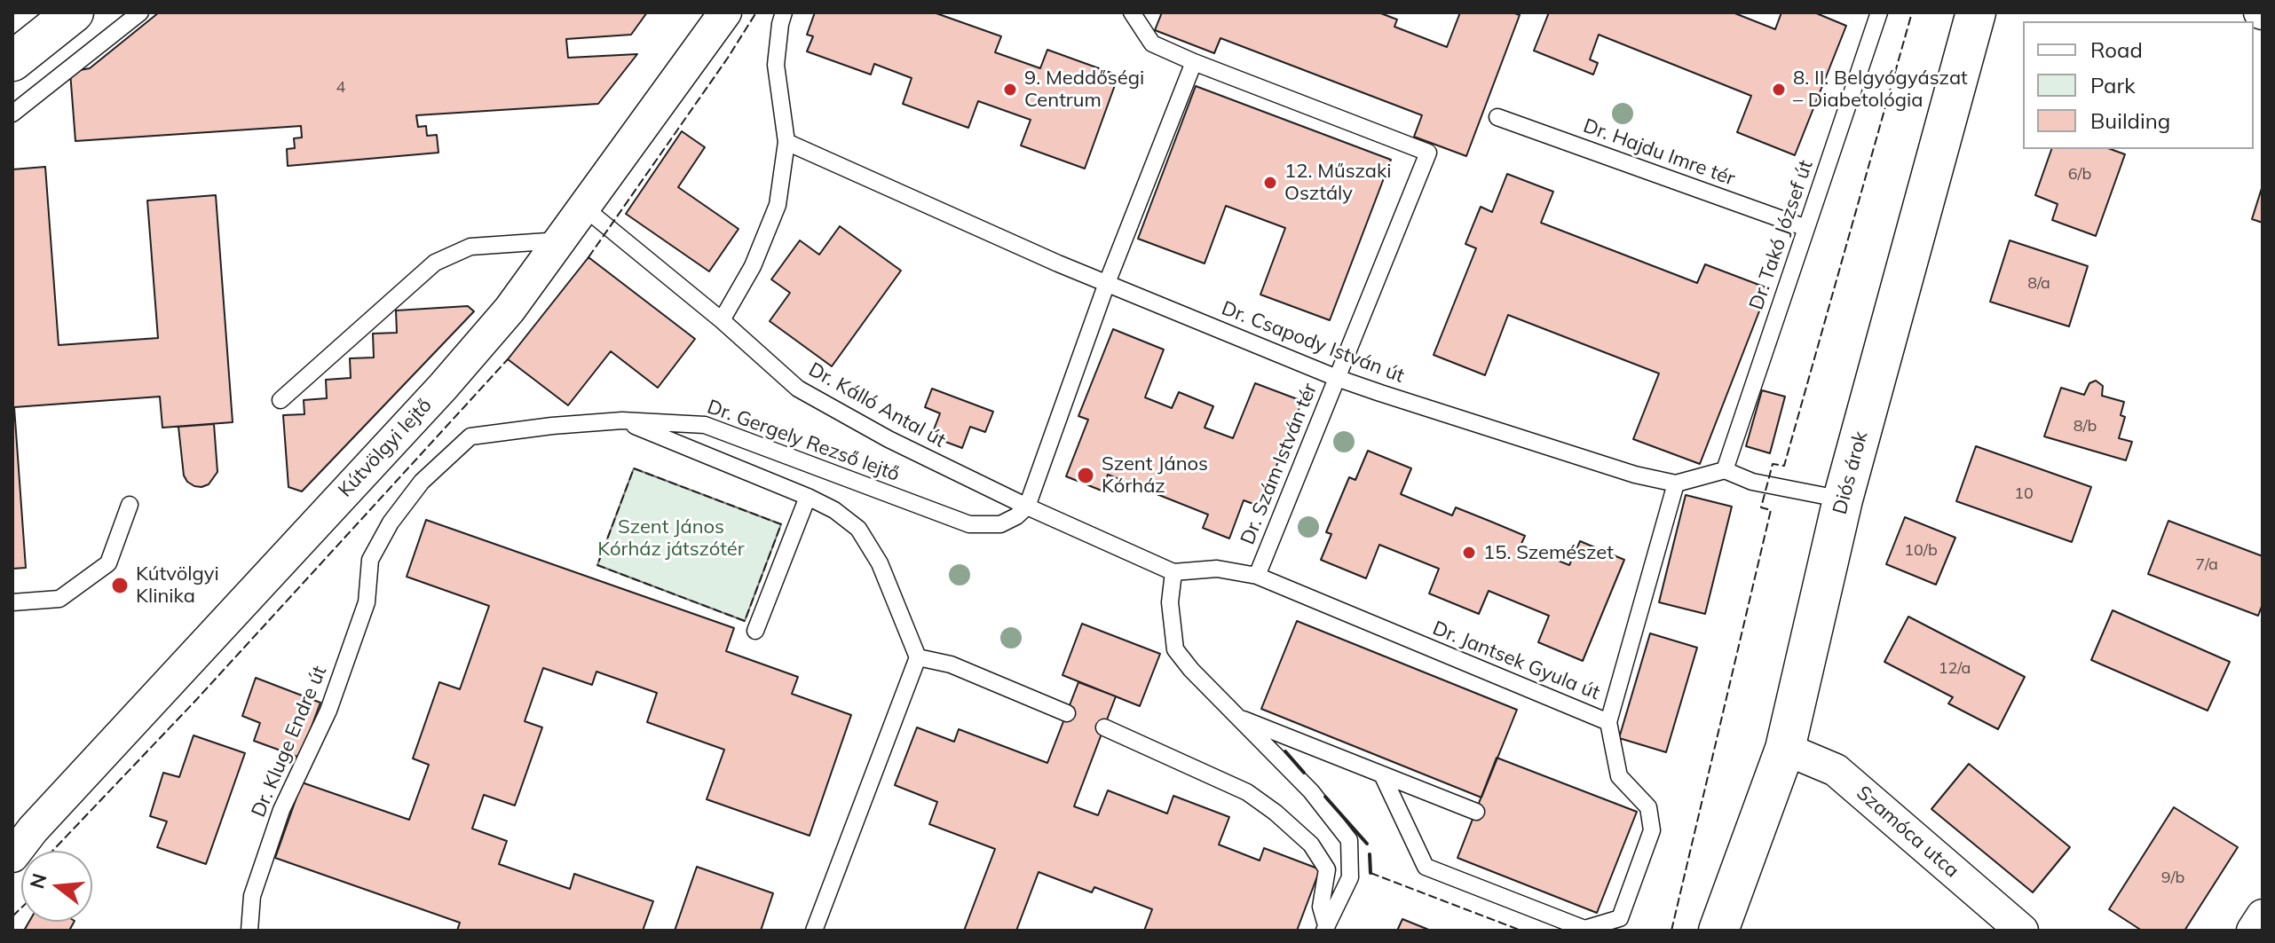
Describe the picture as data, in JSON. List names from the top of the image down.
{
  "streets": {
    "street": ["Kútvölgyi lejtő", "Diós árok", "Szamóca utca"],
    "lane": [
      "Dr. Hajdu Imre tér",
      "Dr. Takó József út",
      "Dr. Csapody István út",
      "Dr. Kálló Antal út",
      "Dr. Gergely Rezső lejtő",
      "Dr. Szám István tér",
      "Dr. Jantsek Gyula út",
      "Dr. Kluge Endre út"
    ]
  },
  "crossings": [
    ["Dr. Hajdu Imre tér", "Dr. Takó József út"],
    ["Dr. Takó József út", "Dr. Csapody István út"],
    ["Dr. Csapody István út", "Dr. Szám István tér"],
    ["Dr. Csapody István út", "Dr. Jantsek Gyula út"],
    ["Dr. Kálló Antal út", "Dr. Gergely Rezső lejtő"],
    ["Dr. Kálló Antal út", "Kútvölgyi lejtő"],
    ["Dr. Kálló Antal út", "Dr. Szám István tér"],
    ["Dr. Gergely Rezső lejtő", "Dr. Szám István tér"],
    ["Dr. Gergely Rezső lejtő", "Dr. Kluge Endre út"],
    ["Dr. Szám István tér", "Dr. Jantsek Gyula út"],
    ["Diós árok", "Szamóca utca"]
  ],
  "parks": ["Szent János Kórház játszótér"],
  "places": [
    "9. Meddőségi Centrum",
    "8. II. Belgyógyászat – Diabetológia",
    "12. Műszaki Osztály",
    "Szent János Kórház",
    "15. Szemészet",
    "Kútvölgyi Klinika"
  ],
  "house_numbers": [
    "4",
    "6/b",
    "8/a",
    "8/b",
    "10",
    "10/b",
    "7/a",
    "12/a",
    "9/b"
  ],
  "legend": ["Road", "Park", "Building"],
  "north": "left"
}
